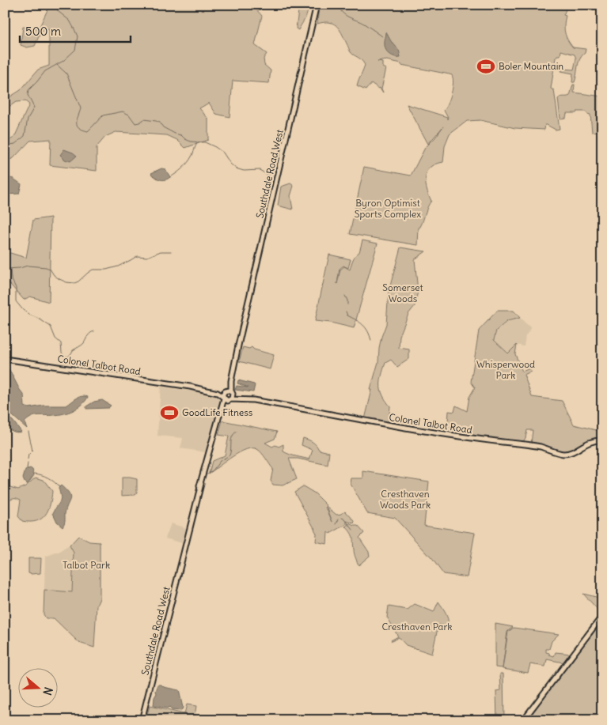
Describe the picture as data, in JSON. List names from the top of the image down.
{
  "streets": {
    "main road": ["Southdale Road West", "Colonel Talbot Road"]
  },
  "crossings": [
    ["Southdale Road West", "Colonel Talbot Road"]
  ],
  "parks": [
    "Byron Optimist Sports Complex",
    "Somerset Woods",
    "Whisperwood Park",
    "Cresthaven Woods Park",
    "Talbot Park",
    "Cresthaven Park"
  ],
  "places": {
    "sports": ["Boler Mountain", "GoodLife Fitness"]
  },
  "scale_bar": "500 m",
  "north": "right"
}
